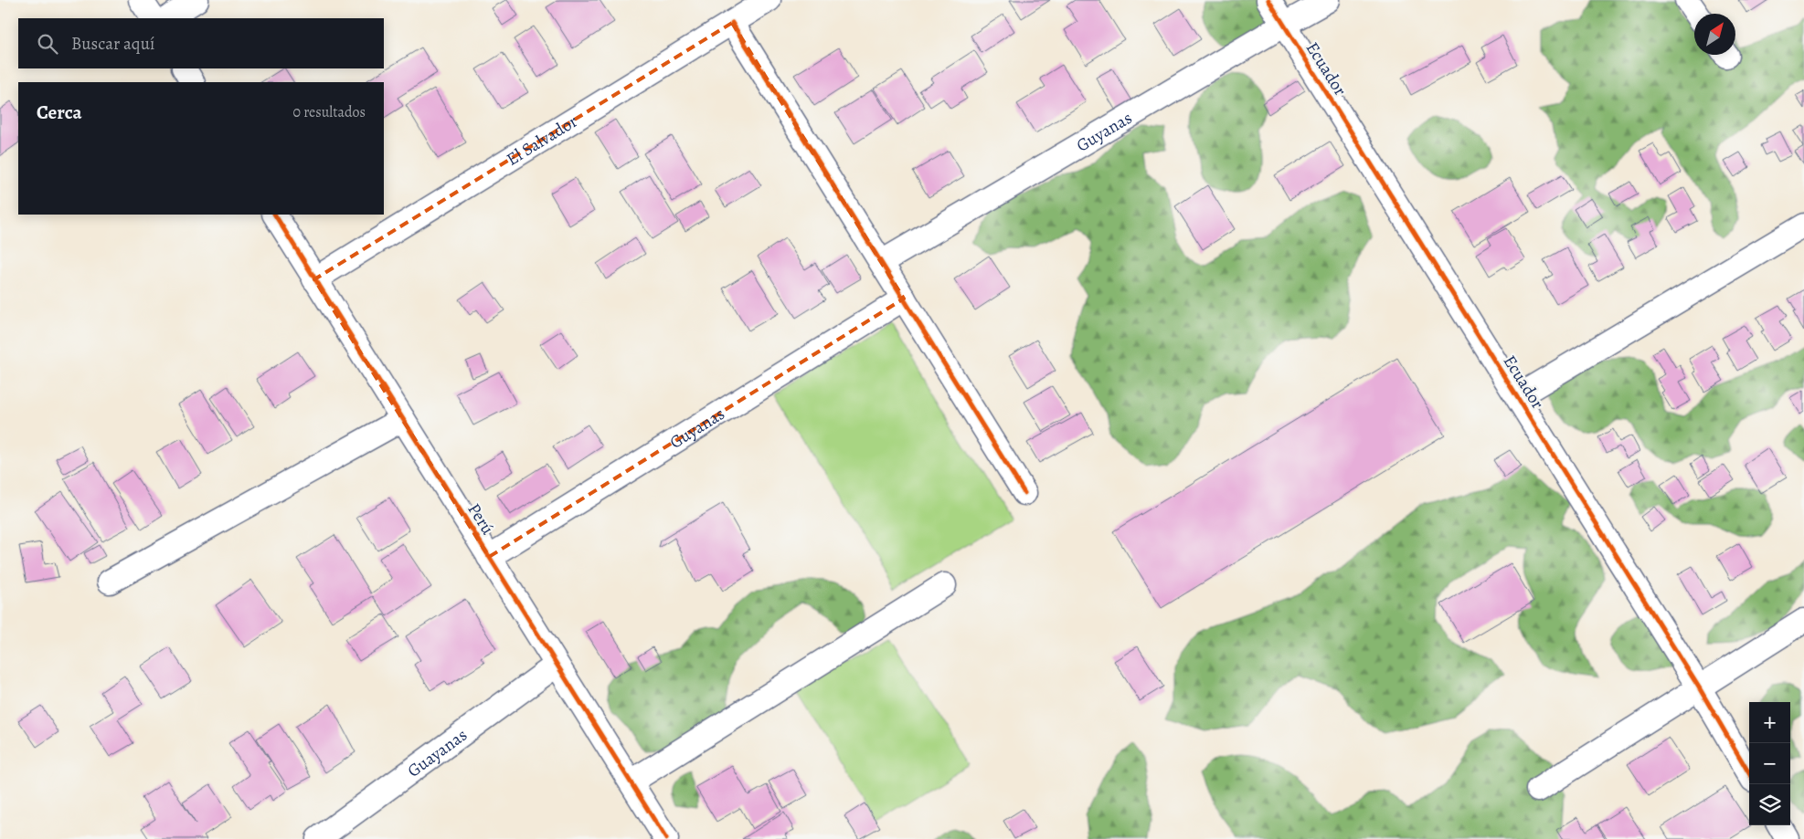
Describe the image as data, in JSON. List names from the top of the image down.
{
  "streets": {
    "street": [
      "Ecuador",
      "Guyanas",
      "El Salvador",
      "Perú",
      "Guayanas"
    ]
  },
  "crossings": [
    ["Ecuador", "Guyanas"],
    ["Guyanas", "Perú"],
    ["El Salvador", "Perú"],
    ["Perú", "Guayanas"]
  ],
  "north": "top right",
  "page": {
    "search": "Buscar aquí",
    "heading": ["Cerca", "0 resultados"],
    "map_buttons": ["+", "−"]
  }
}
